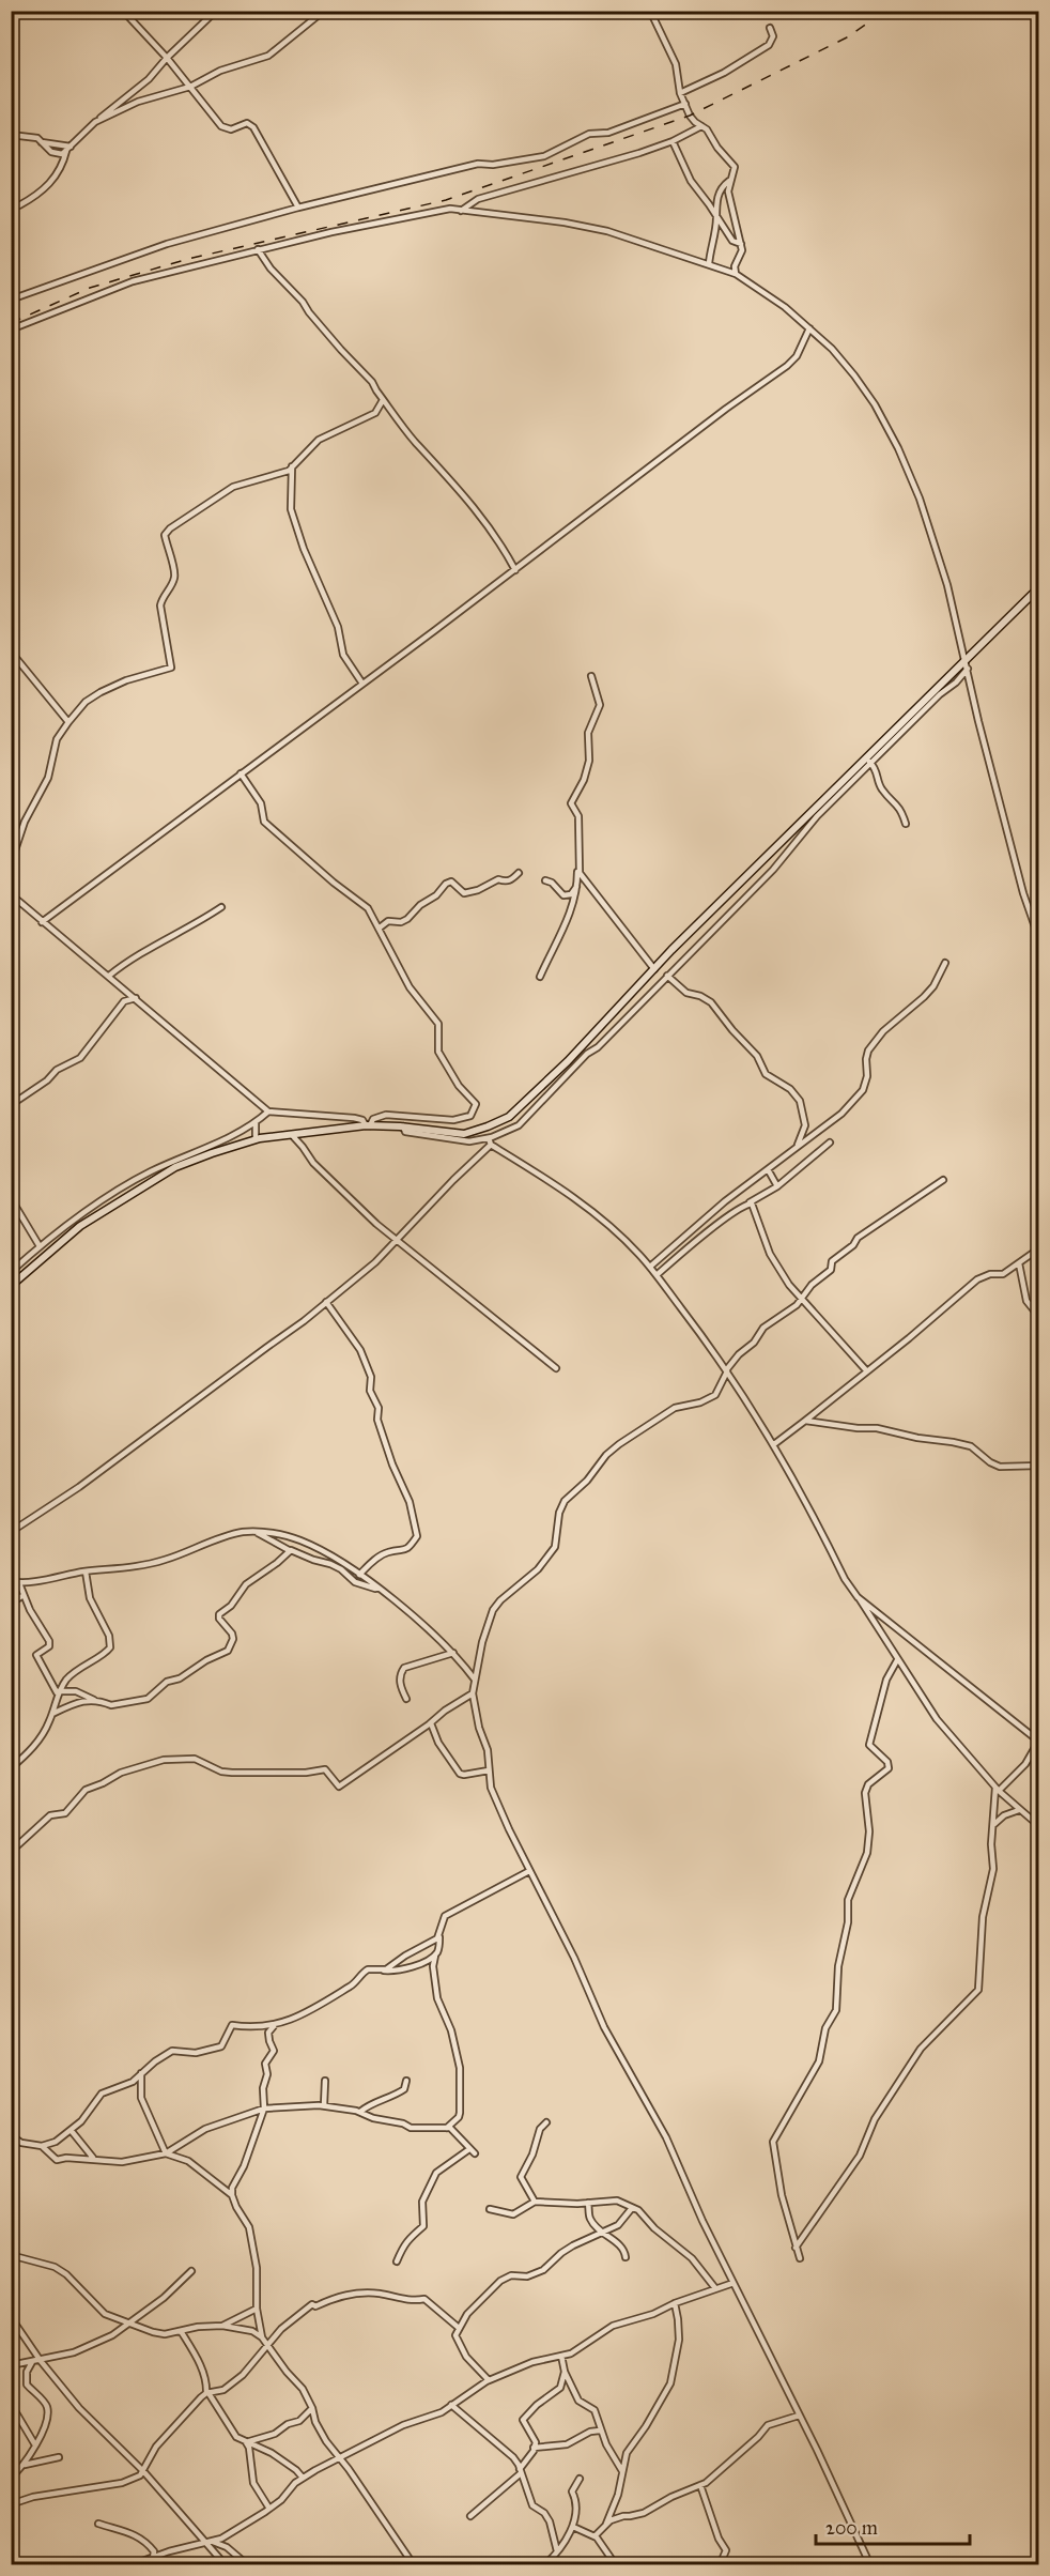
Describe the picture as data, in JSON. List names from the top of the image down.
{
  "scale_bar": "200 m"
}
